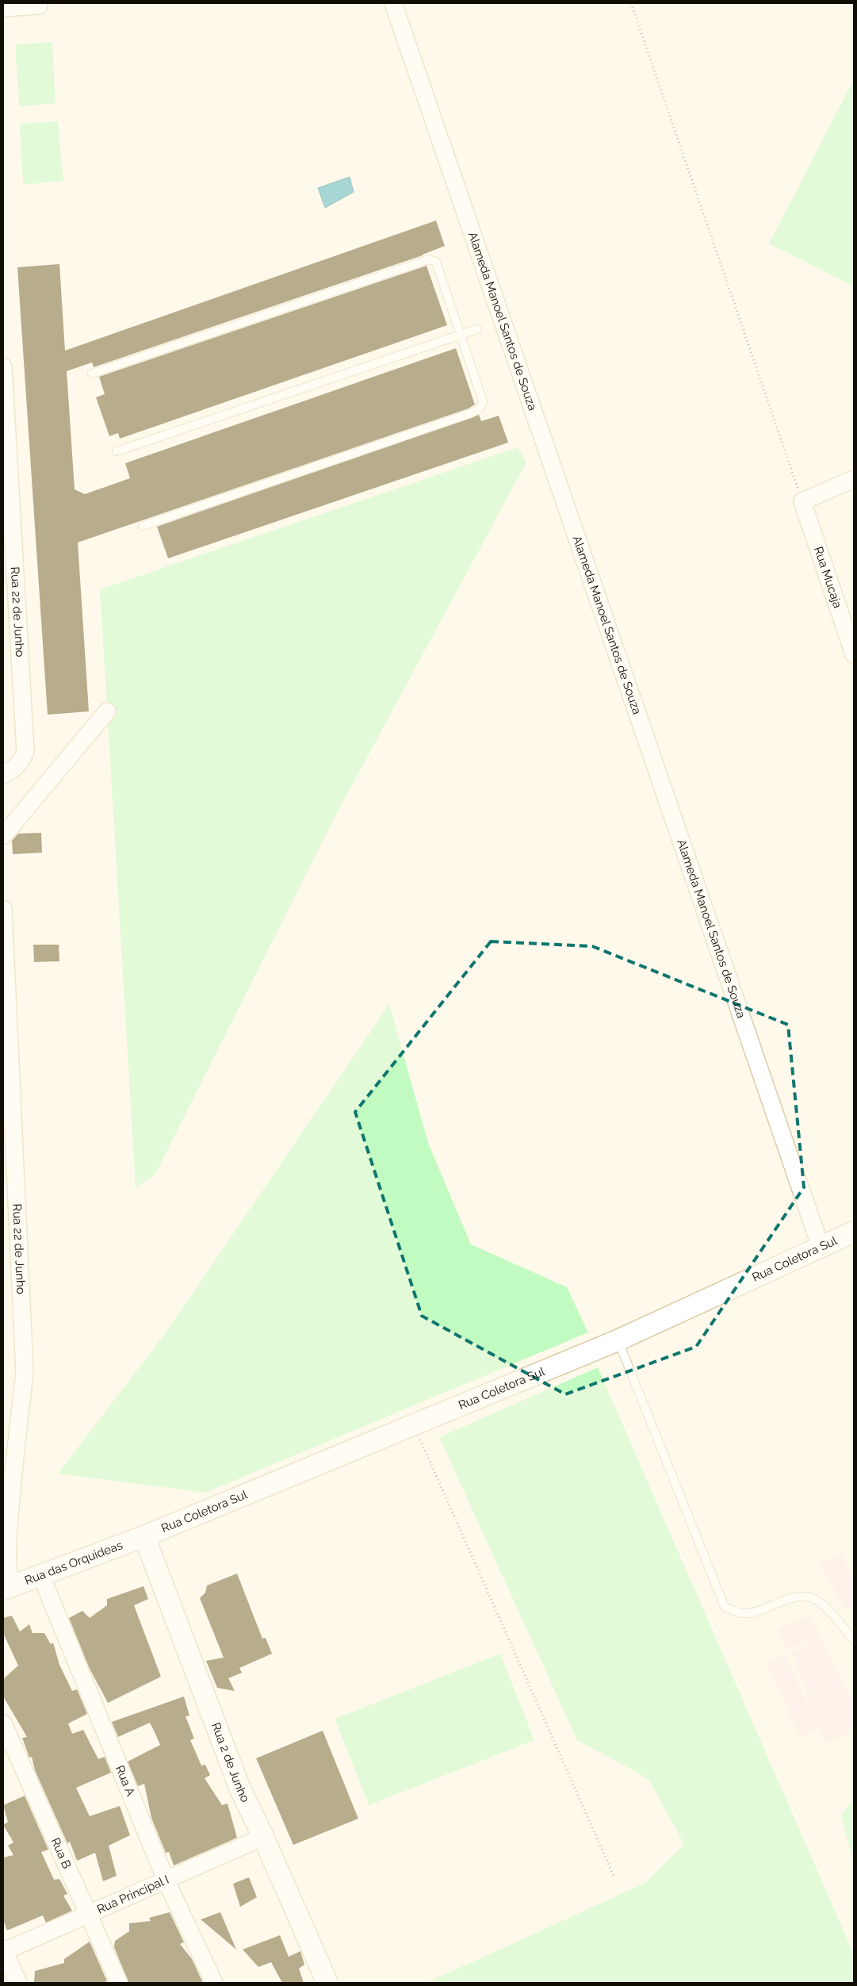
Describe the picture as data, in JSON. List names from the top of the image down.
{
  "streets": {
    "street": [
      "Alameda Manoel Santos de Souza",
      "Rua Mucaja",
      "Rua 22 de Junho",
      "Rua Coletora Sul",
      "Rua das Orquideas",
      "Rua 2 de Junho",
      "Rua A",
      "Rua B",
      "Rua Principal I"
    ]
  },
  "crossings": [
    ["Alameda Manoel Santos de Souza", "Rua Coletora Sul"],
    ["Rua 22 de Junho", "Rua das Orquideas"],
    ["Rua Coletora Sul", "Rua das Orquideas"],
    ["Rua Coletora Sul", "Rua 2 de Junho"],
    ["Rua das Orquideas", "Rua 2 de Junho"],
    ["Rua das Orquideas", "Rua A"],
    ["Rua 2 de Junho", "Rua Principal I"],
    ["Rua A", "Rua Principal I"],
    ["Rua B", "Rua Principal I"]
  ]
}
